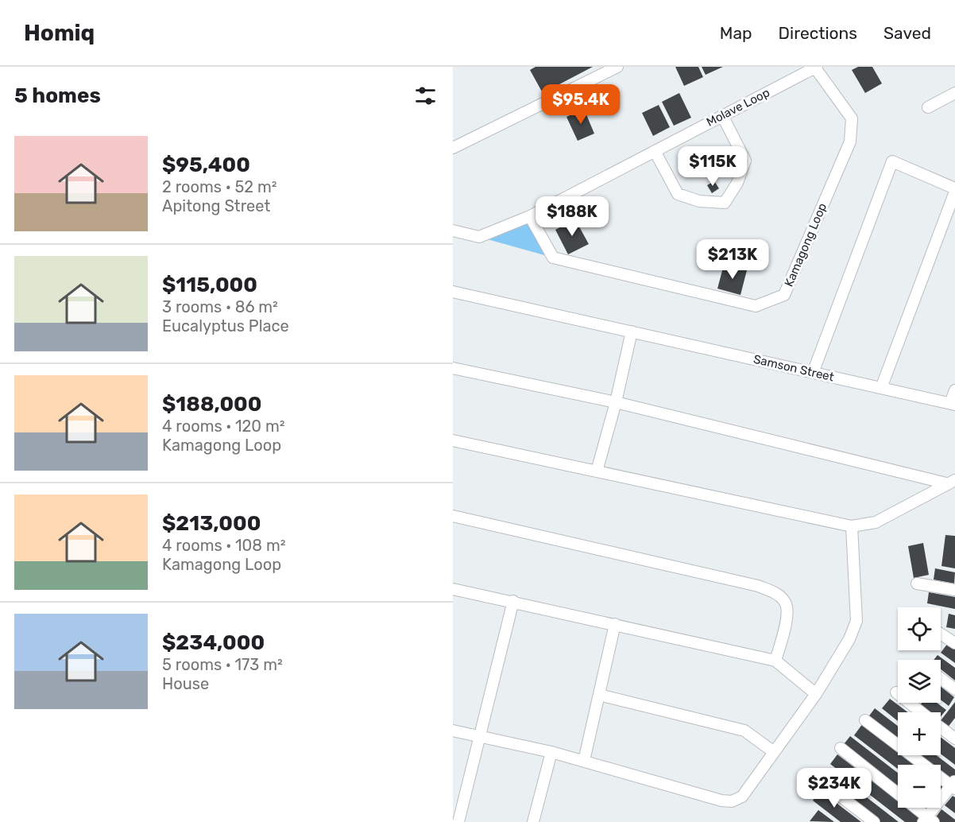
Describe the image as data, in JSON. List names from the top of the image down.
{
  "streets": {
    "street": ["Molave Loop", "Kamagong Loop", "Samson Street"]
  },
  "crossings": [
    ["Molave Loop", "Kamagong Loop"]
  ],
  "page": {
    "header": "Homiq",
    "nav": ["Map", "Directions", "Saved"],
    "heading": "5 homes",
    "price": [
      "$95.4K",
      "$115K",
      "$188K",
      "$213K",
      "$234K"
    ],
    "list": [
      {
        "name": "$95,400",
        "note": "2 rooms · 52 m² · Apitong Street"
      },
      {
        "name": "$115,000",
        "note": "3 rooms · 86 m² · Eucalyptus Place"
      },
      {
        "name": "$188,000",
        "note": "4 rooms · 120 m² · Kamagong Loop"
      },
      {
        "name": "$213,000",
        "note": "4 rooms · 108 m² · Kamagong Loop"
      },
      {
        "name": "$234,000",
        "note": "5 rooms · 173 m² · House"
      }
    ],
    "map_buttons": ["+", "−"]
  }
}
